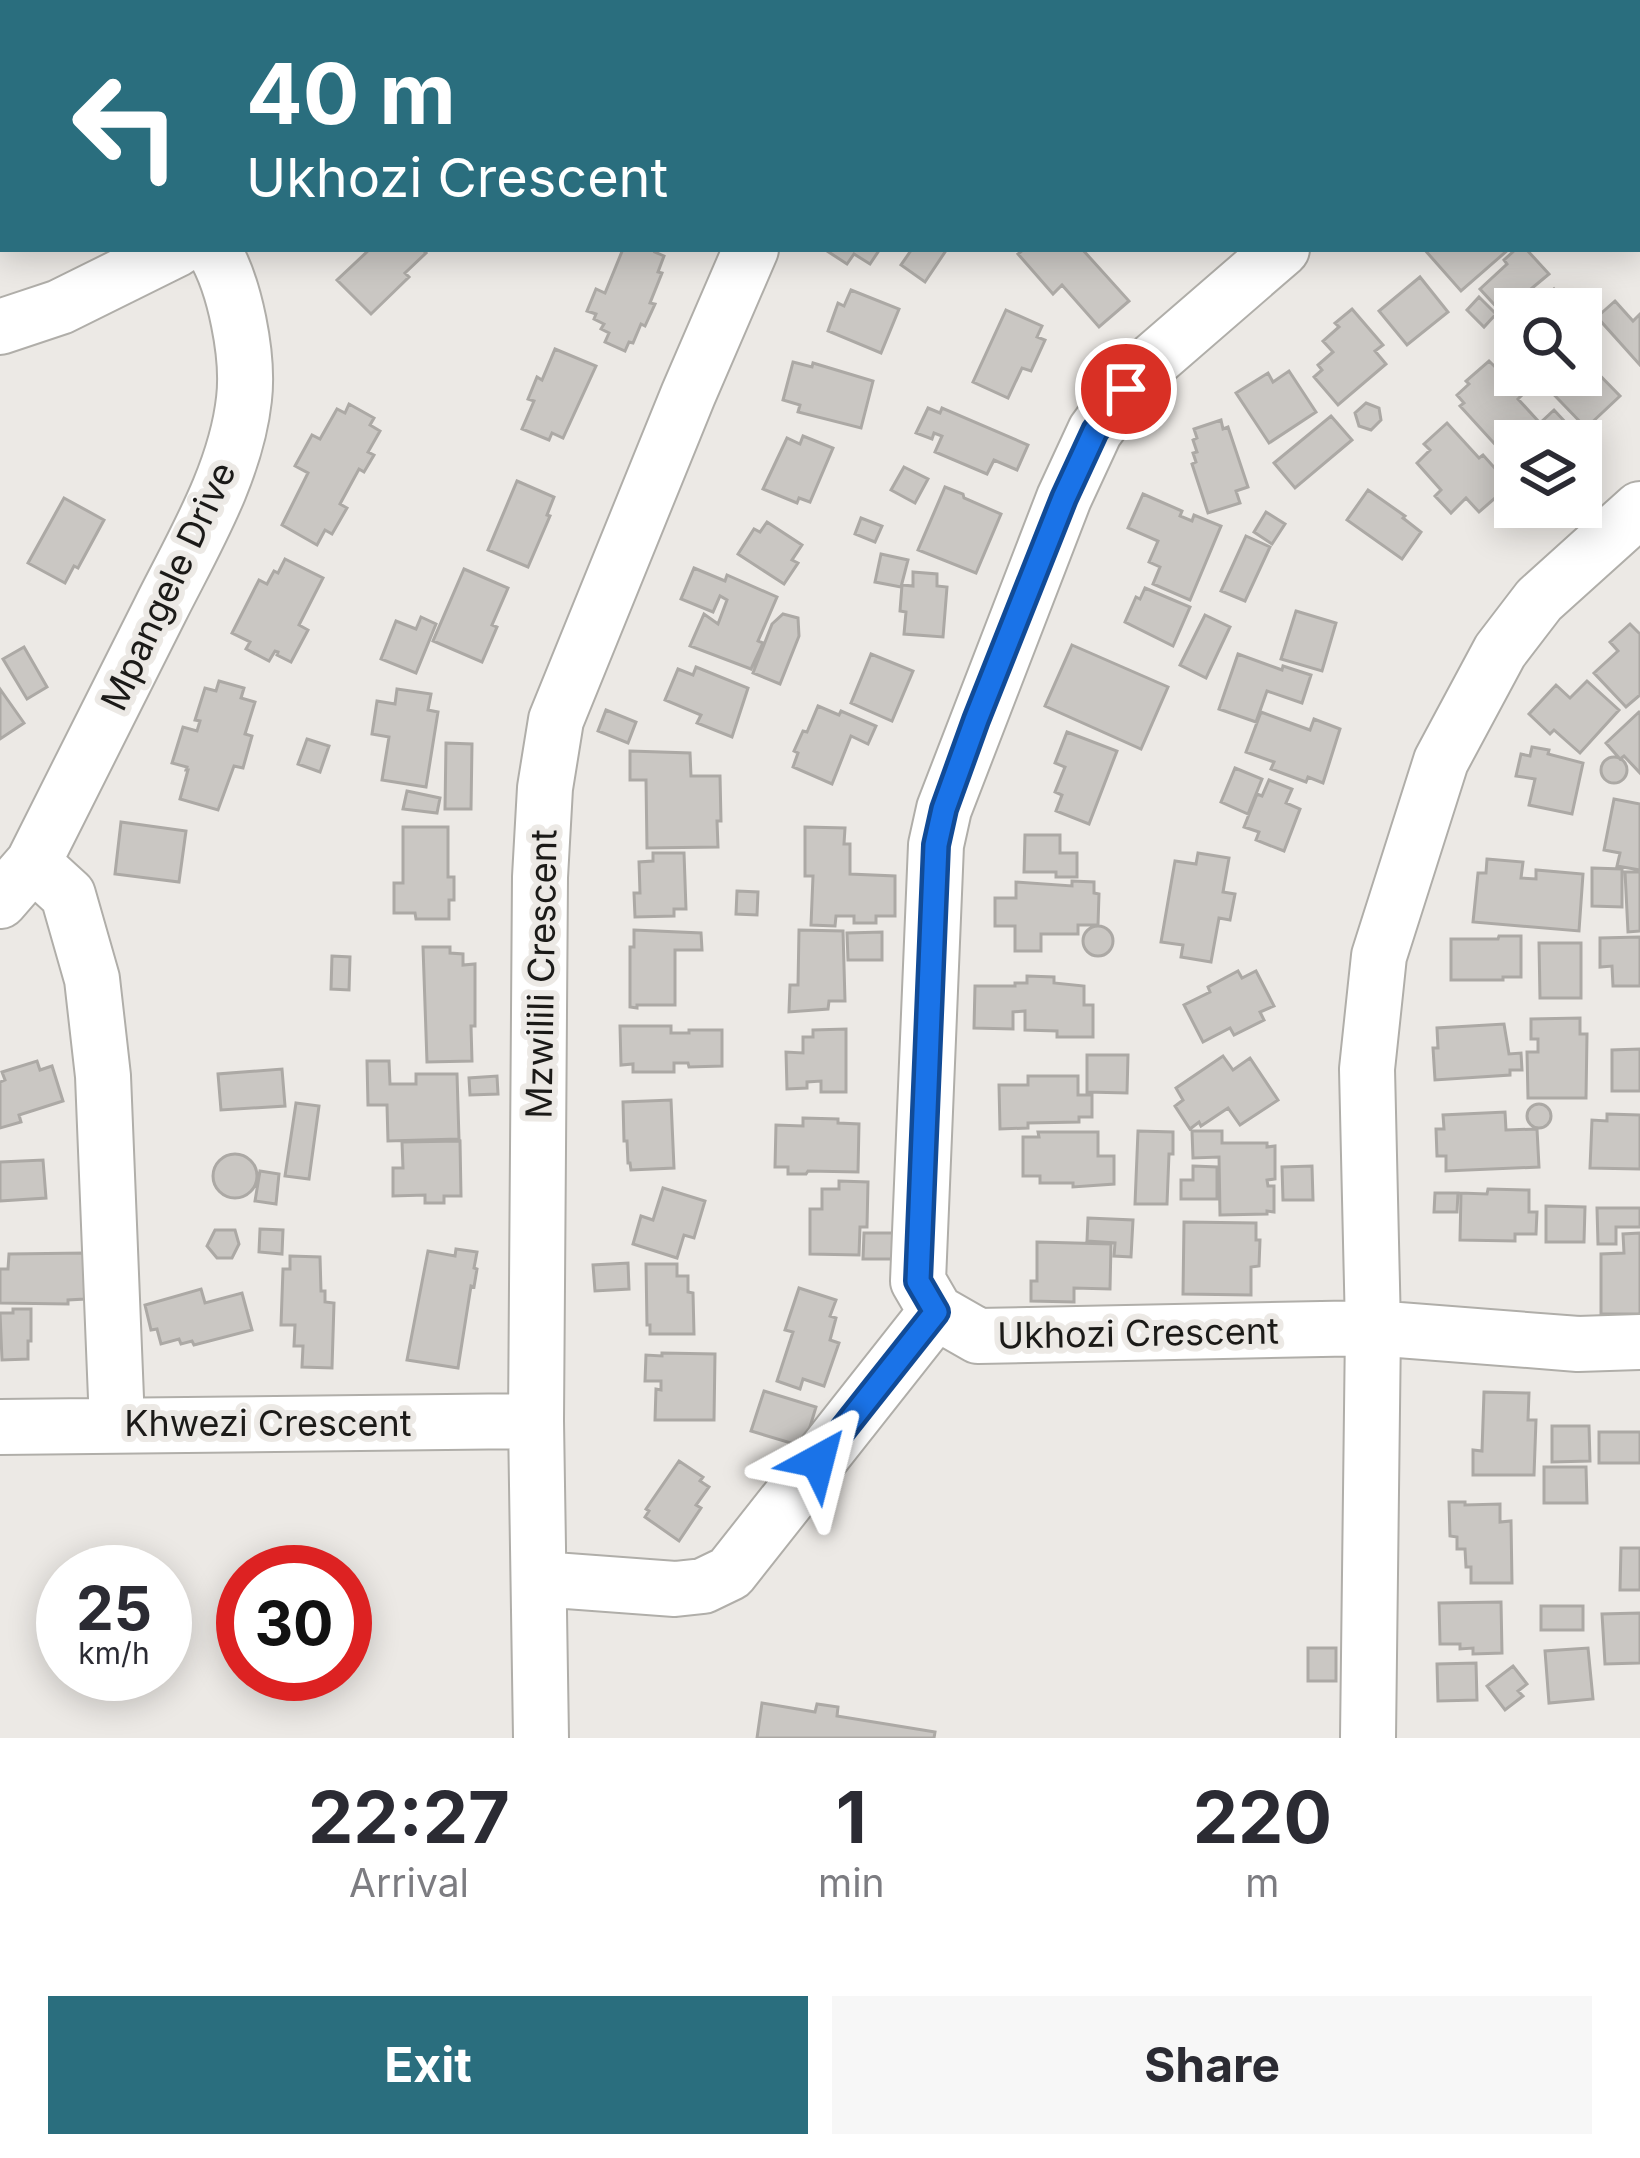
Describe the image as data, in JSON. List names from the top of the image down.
{
  "streets": {
    "street": [
      "Mpangele Drive",
      "Mzwilili Crescent",
      "Ukhozi Crescent",
      "Khwezi Crescent"
    ]
  },
  "crossings": [
    ["Mzwilili Crescent", "Khwezi Crescent"]
  ],
  "page": {
    "turn": ["40 m", "Ukhozi Crescent"],
    "speed": "25 km/h",
    "limit": "30",
    "eta": [
      "22:27",
      "Arrival",
      "1",
      "min",
      "220",
      "m"
    ],
    "buttons": ["Exit", "Share"]
  }
}
